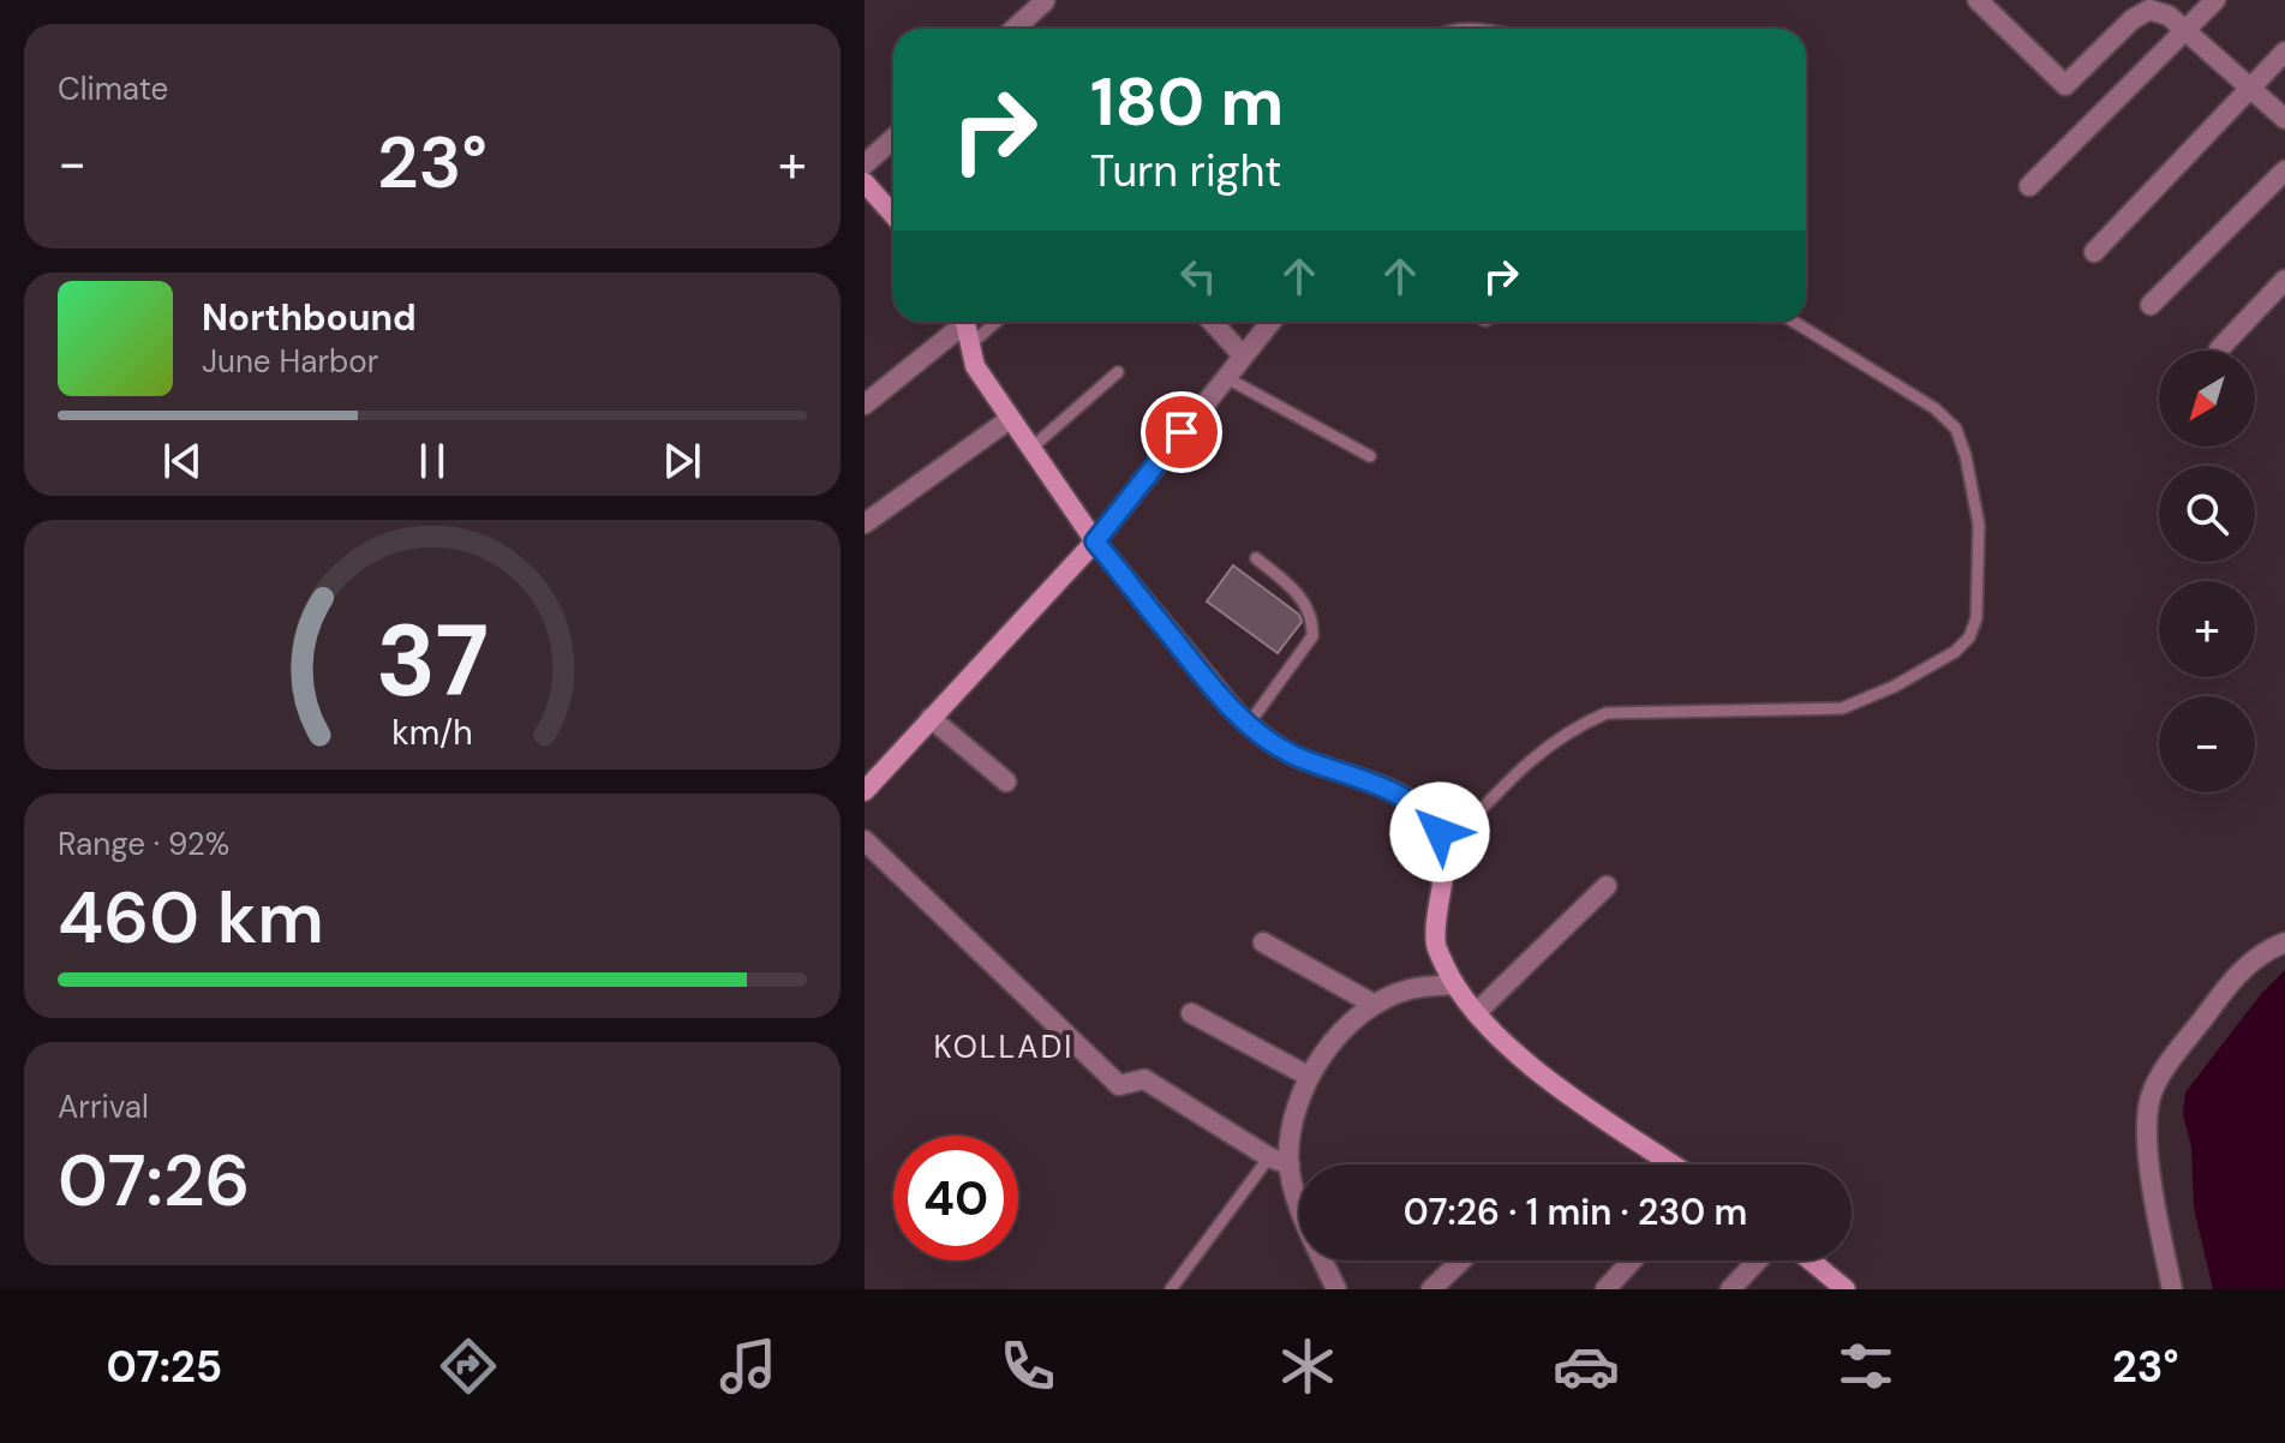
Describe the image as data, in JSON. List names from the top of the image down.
{
  "districts": ["KOLLADI"],
  "north": "bottom left",
  "page": {
    "tile": [
      "Climate",
      ["Range · 92%", "460 km"],
      ["Arrival", "07:26"]
    ],
    "turn": ["180 m", "Turn right"],
    "heat": ["−", "23°", "+"],
    "song": ["Northbound", "June Harbor"],
    "map_buttons": ["+", "−"],
    "limit": "40",
    "trip": "07:26 · 1 min · 230 m",
    "tabs": ["07:25", "23°"],
    "gauge": ["37", "km/h"]
  }
}
